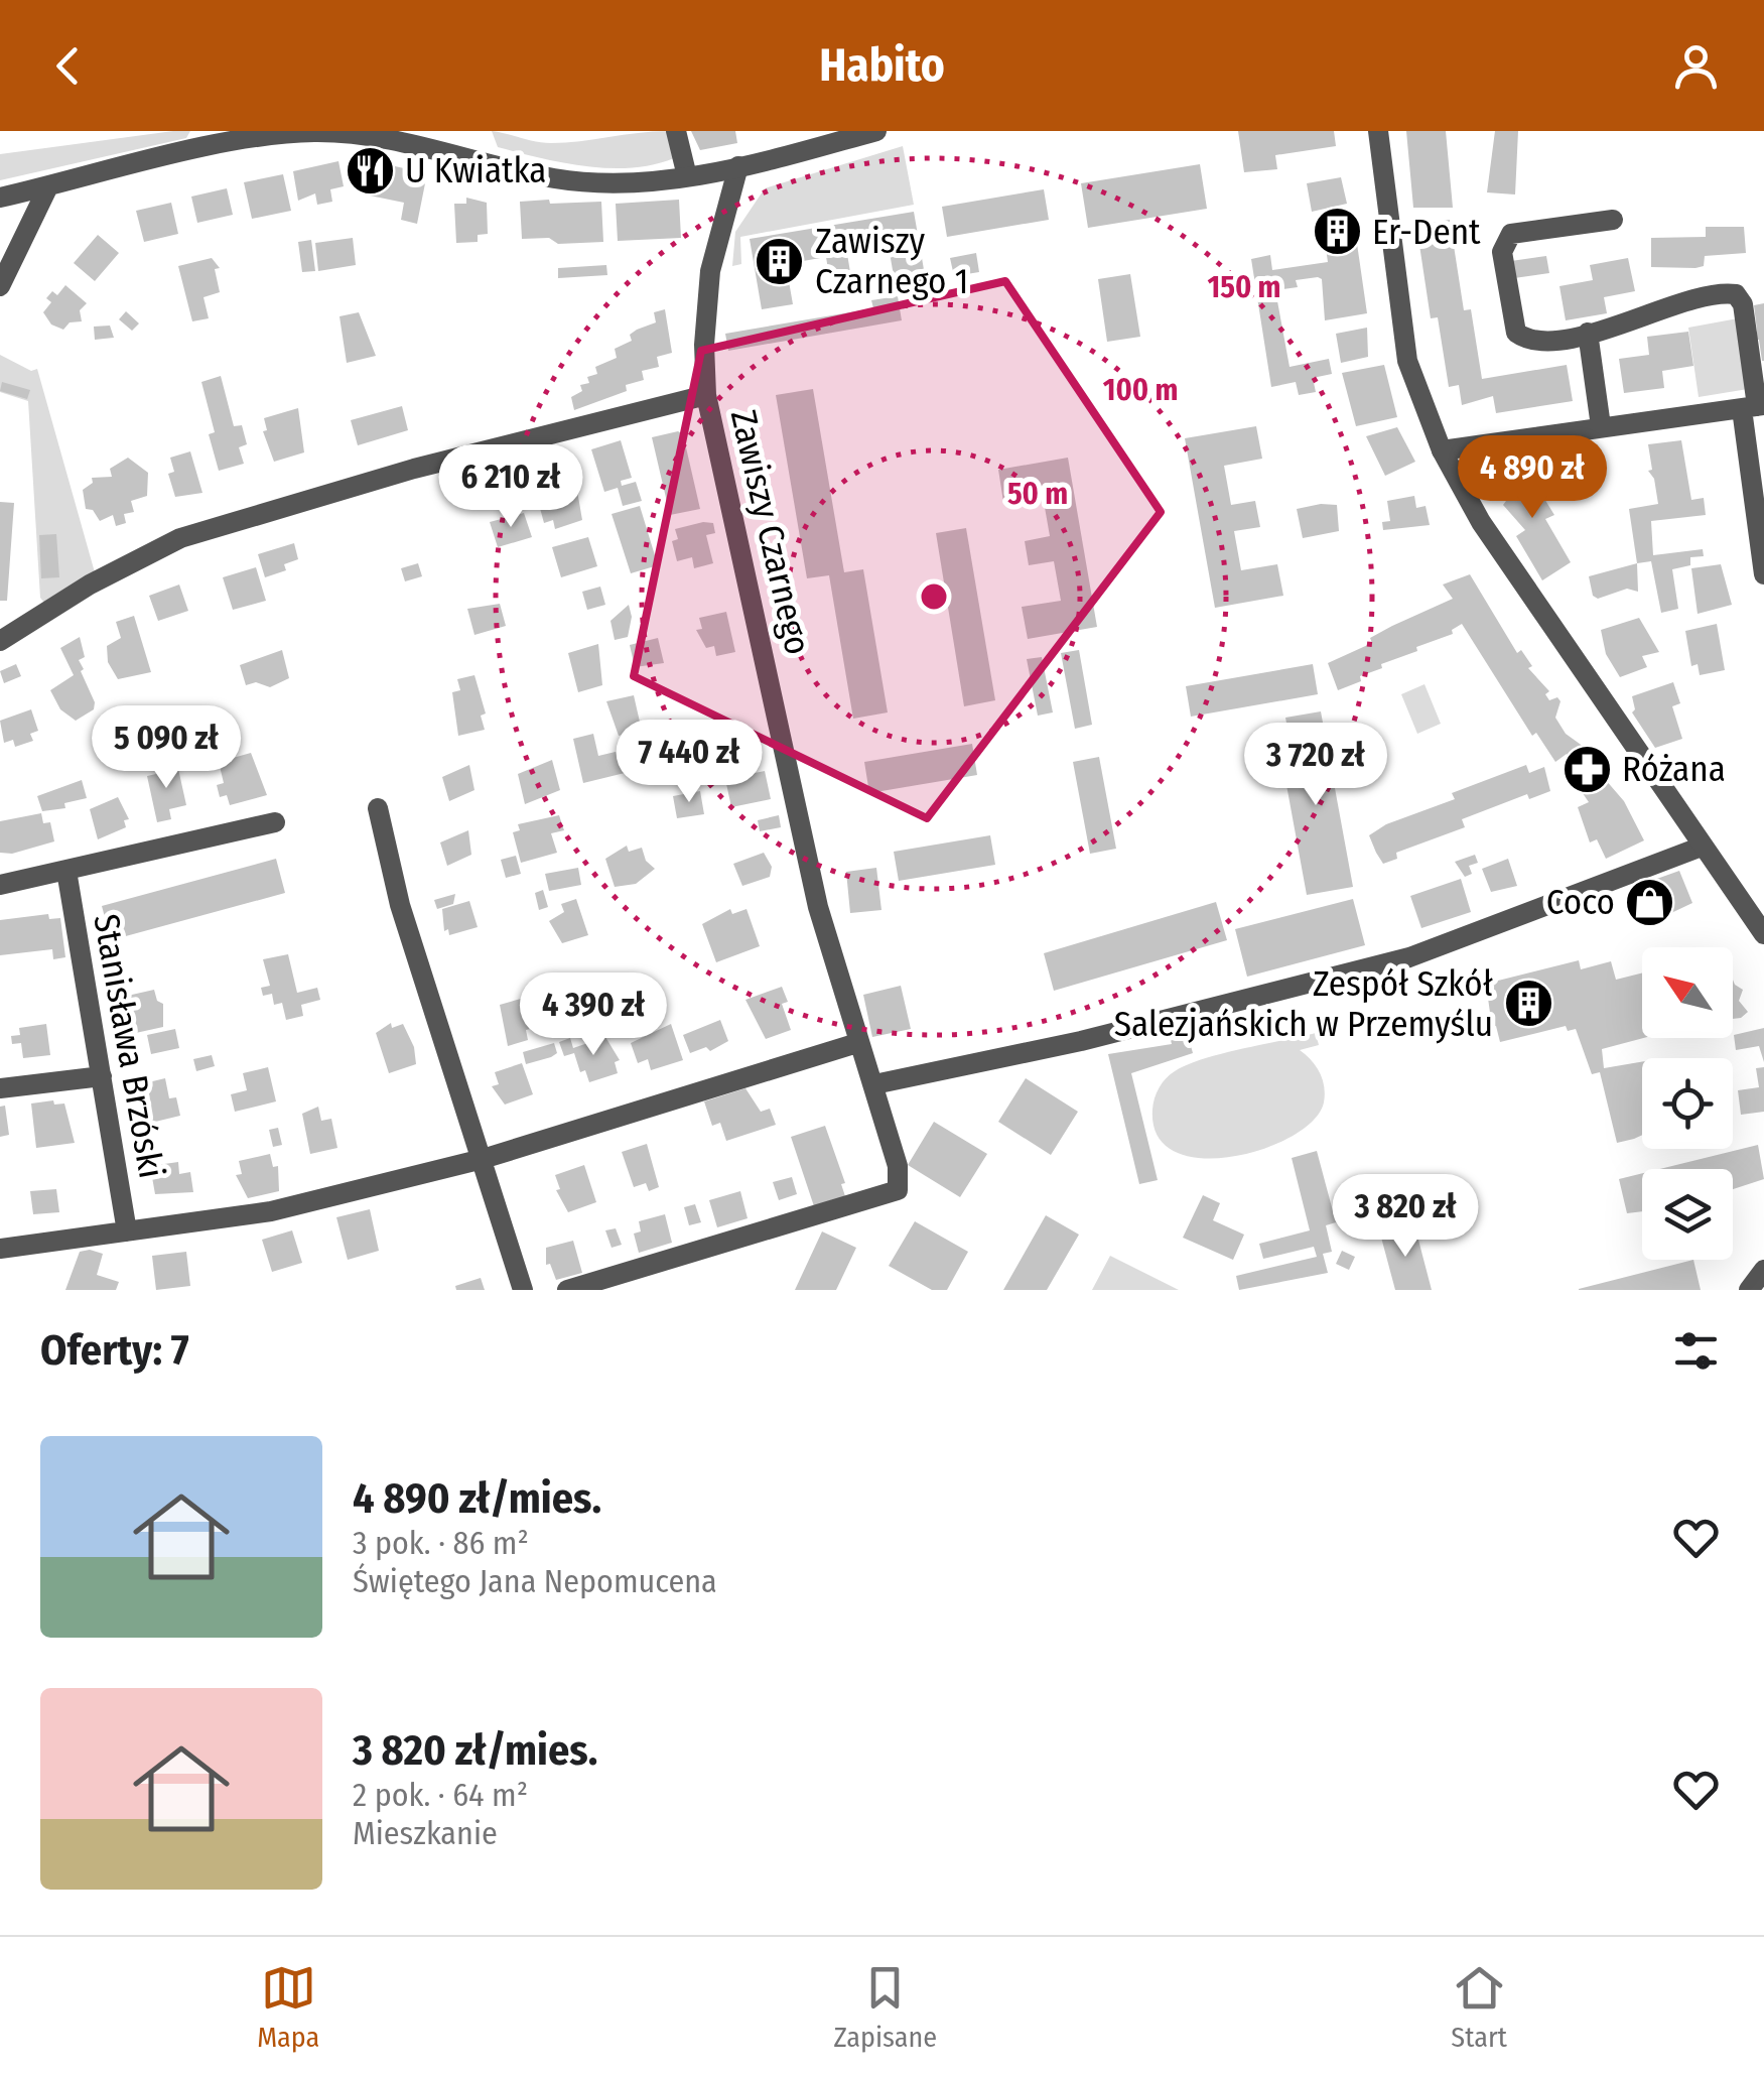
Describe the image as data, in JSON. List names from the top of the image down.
{
  "streets": {
    "street": ["Zawiszy Czarnego", "Stanisława Brzóski"]
  },
  "places": {
    "restaurant": ["U Kwiatka"],
    "building": ["Er-Dent", "Zawiszy Czarnego 1", "Zespół Szkół Salezjańskich w Przemyślu"],
    "pharmacy": ["Różana"],
    "shop": ["Coco"]
  },
  "north": "top left",
  "page": {
    "header": "Habito",
    "price": [
      "4 890 zł",
      "6 210 zł",
      "5 090 zł",
      "7 440 zł",
      "3 720 zł",
      "4 390 zł",
      "3 820 zł"
    ],
    "heading": "Oferty: 7",
    "list": [
      {
        "name": "4 890 zł/mies.",
        "note": "3 pok. · 86 m² · Świętego Jana Nepomucena"
      },
      {
        "name": "3 820 zł/mies.",
        "note": "2 pok. · 64 m² · Mieszkanie"
      }
    ],
    "tabs": ["Mapa", "Zapisane", "Start"]
  },
  "rings": ["150 m", "100 m", "50 m"]
}
